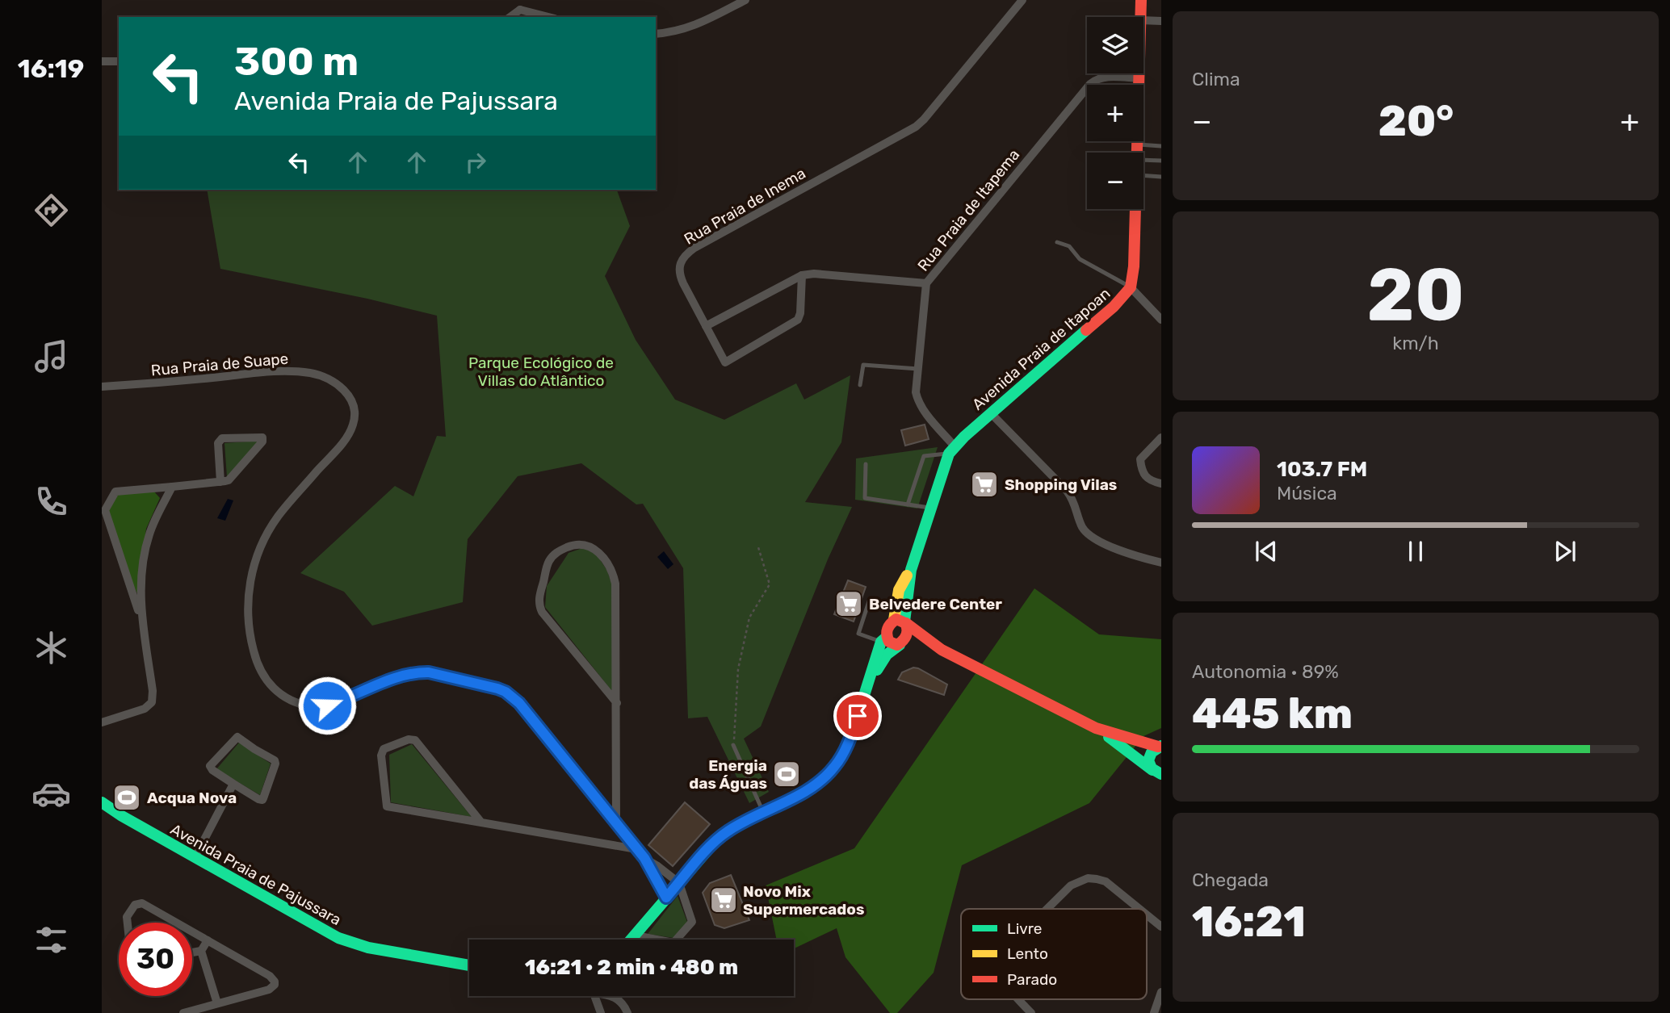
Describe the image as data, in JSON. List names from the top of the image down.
{
  "streets": {
    "street": [
      "Rua Praia de Inema",
      "Rua Praia de Itapema",
      "Avenida Praia de Itapoan",
      "Rua Praia de Suape",
      "Avenida Praia de Pajussara"
    ]
  },
  "crossings": [
    ["Rua Praia de Itapema", "Avenida Praia de Itapoan"]
  ],
  "parks": ["Parque Ecológico de Villas do Atlântico"],
  "places": {
    "supermarket": ["Shopping Vilas", "Belvedere Center", "Novo Mix Supermercados"],
    "sports": ["Energia das Águas", "Acqua Nova"]
  },
  "legend": ["Livre", "Lento", "Parado"],
  "page": {
    "tabs": "16:19",
    "tile": [
      "Clima",
      ["20", "km/h"],
      ["Autonomia · 89%", "445 km"],
      ["Chegada", "16:21"]
    ],
    "map_buttons": ["+", "−"],
    "turn": ["300 m", "Avenida Praia de Pajussara"],
    "heat": ["−", "20°", "+"],
    "song": ["103.7 FM", "Música"],
    "limit": "30",
    "trip": "16:21 · 2 min · 480 m"
  }
}
